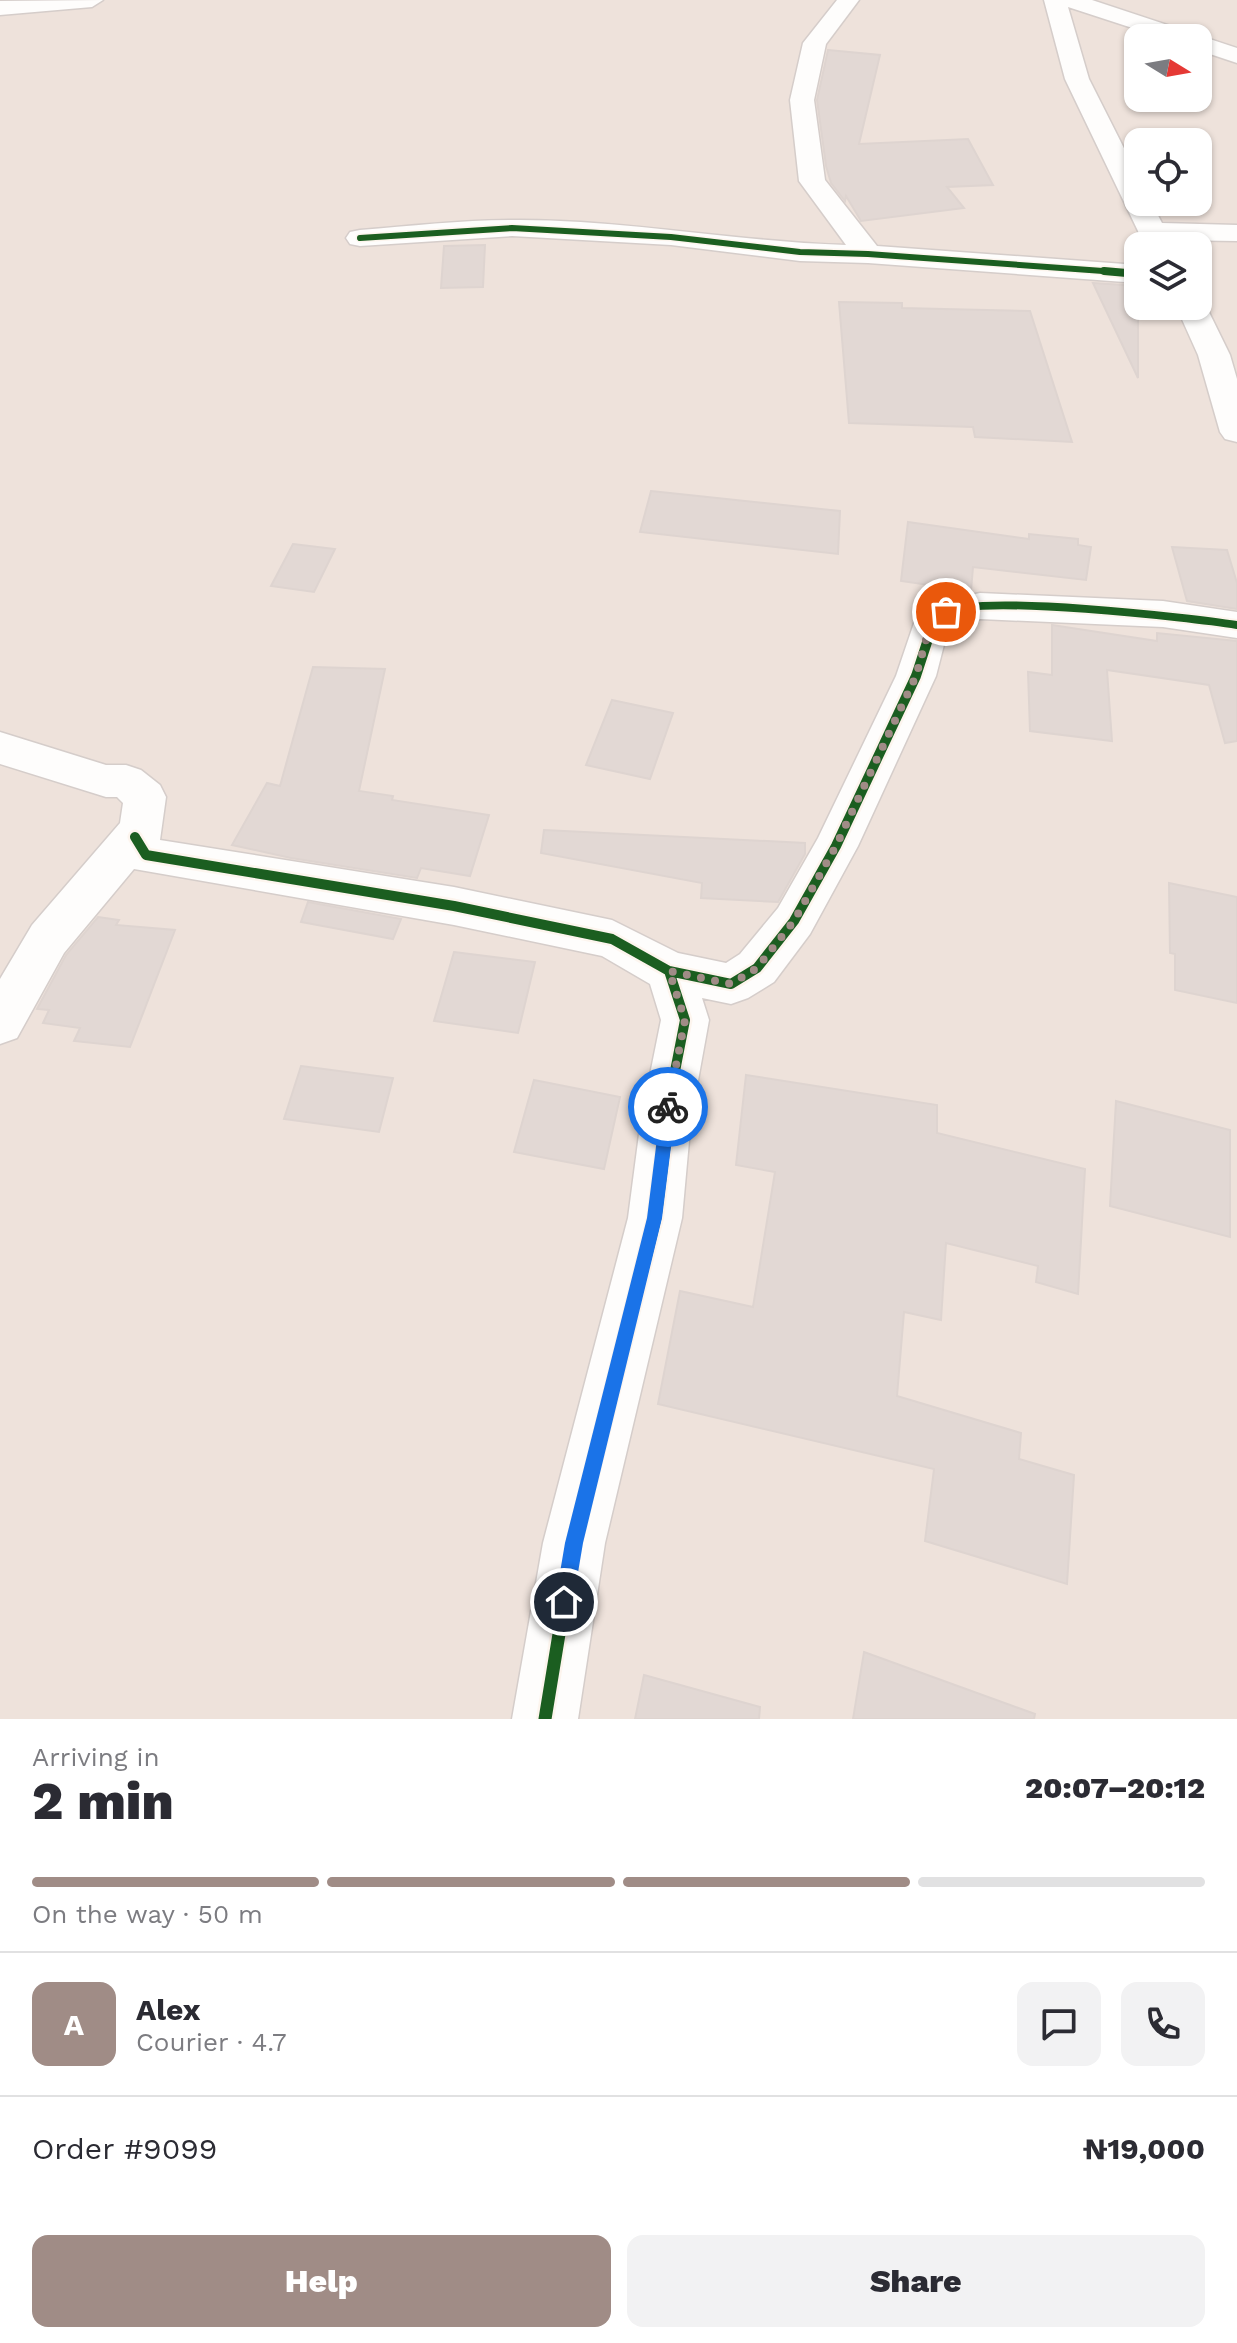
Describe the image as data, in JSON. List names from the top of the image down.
{
  "north": "right",
  "page": {
    "heading": ["2 min", "Arriving in", "20:07–20:12"],
    "panel": [
      "Alex",
      "Courier · 4.7",
      "Order #9099",
      "₦19,000"
    ],
    "bar": "On the way · 50 m",
    "round": "A",
    "buttons": ["Help", "Share"]
  }
}
